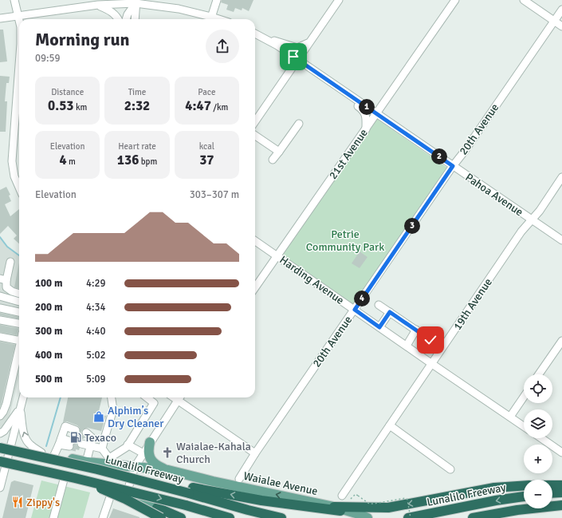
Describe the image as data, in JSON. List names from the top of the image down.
{
  "streets": {
    "highway": ["Lunalilo Freeway"],
    "main road": ["Waialae Avenue"],
    "street": [
      "20th Avenue",
      "21st Avenue",
      "Pahoa Avenue",
      "Harding Avenue",
      "19th Avenue"
    ]
  },
  "crossings": [
    ["20th Avenue", "Pahoa Avenue"],
    ["20th Avenue", "Harding Avenue"],
    ["21st Avenue", "Pahoa Avenue"],
    ["21st Avenue", "Harding Avenue"],
    ["Pahoa Avenue", "19th Avenue"],
    ["Harding Avenue", "19th Avenue"]
  ],
  "one_way": ["Waialae Avenue"],
  "parks": ["Petrie Community Park"],
  "places": {
    "shop": ["Alphim’s Dry Cleaner"],
    "fuel station": ["Texaco"],
    "church": ["Waialae-Kahala Church"],
    "restaurant": ["Zippy's"]
  },
  "page": {
    "heading": ["Morning run", "09:59"],
    "stats": [
      ["Distance", "0.53 km"],
      ["Time", "2:32"],
      ["Pace", "4:47 /km"],
      ["Elevation", "4 m"],
      ["Heart rate", "136 bpm"],
      ["kcal", "37"]
    ],
    "pins": [
      "1",
      "2",
      "3",
      "4"
    ],
    "chart": ["Elevation", "303–307 m"],
    "list": [
      {
        "name": "100 m",
        "note": "4:29"
      },
      {
        "name": "200 m",
        "note": "4:34"
      },
      {
        "name": "300 m",
        "note": "4:40"
      },
      {
        "name": "400 m",
        "note": "5:02"
      },
      {
        "name": "500 m",
        "note": "5:09"
      }
    ],
    "map_buttons": ["+", "−"]
  }
}
